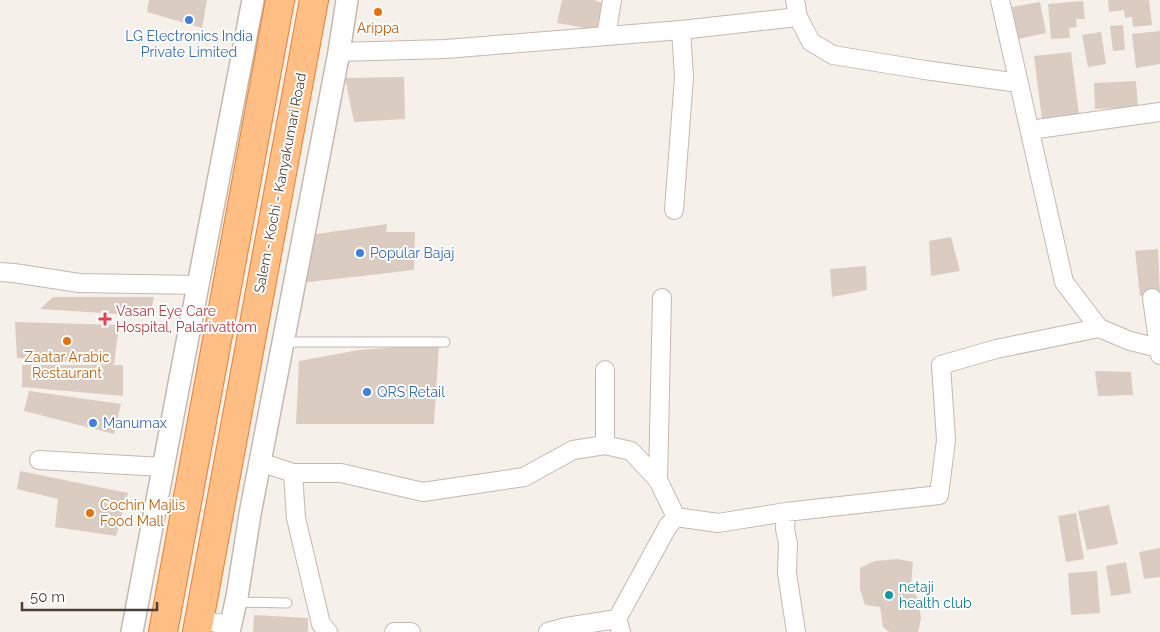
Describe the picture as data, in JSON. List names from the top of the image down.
{
  "streets": {
    "highway": ["Salem - Kochi - Kanyakumari Road"]
  },
  "places": {
    "other": [
      "Arippa",
      "LG Electronics India Private Limited",
      "Popular Bajaj",
      "Zaatar Arabic Restaurant",
      "QRS Retail",
      "Manumax",
      "Cochin Majlis Food Mall",
      "netaji health club"
    ],
    "health": ["Vasan Eye Care Hospital, Palarivattom"]
  },
  "scale_bar": "50 m"
}
